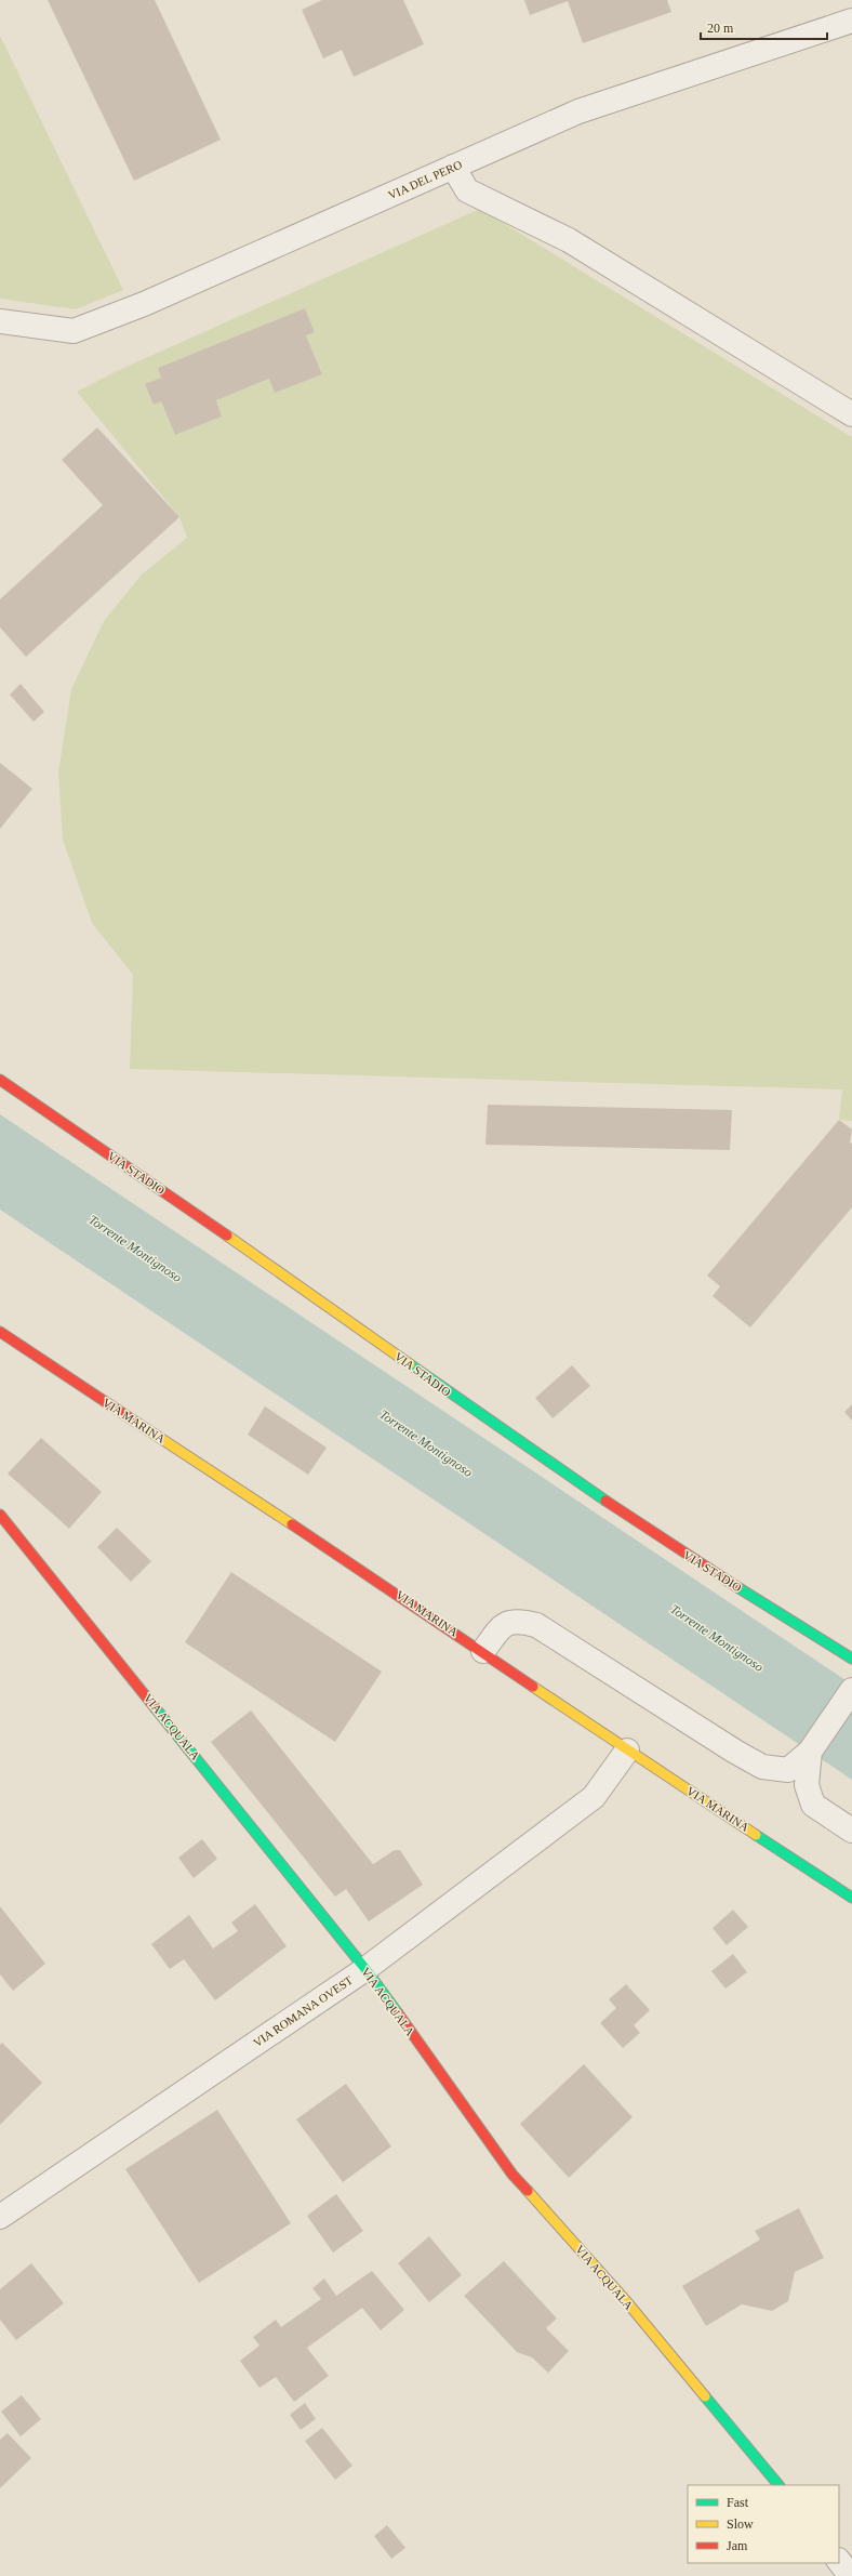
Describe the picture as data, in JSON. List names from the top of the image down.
{
  "streets": {
    "street": [
      "VIA DEL PERO",
      "VIA STADIO",
      "VIA MARINA",
      "VIA ACQUALA",
      "VIA ROMANA OVEST"
    ]
  },
  "crossings": [
    ["VIA MARINA", "VIA ROMANA OVEST"],
    ["VIA ACQUALA", "VIA ROMANA OVEST"]
  ],
  "water": ["Torrente Montignoso"],
  "legend": ["Fast", "Slow", "Jam"],
  "scale_bar": "20 m"
}
